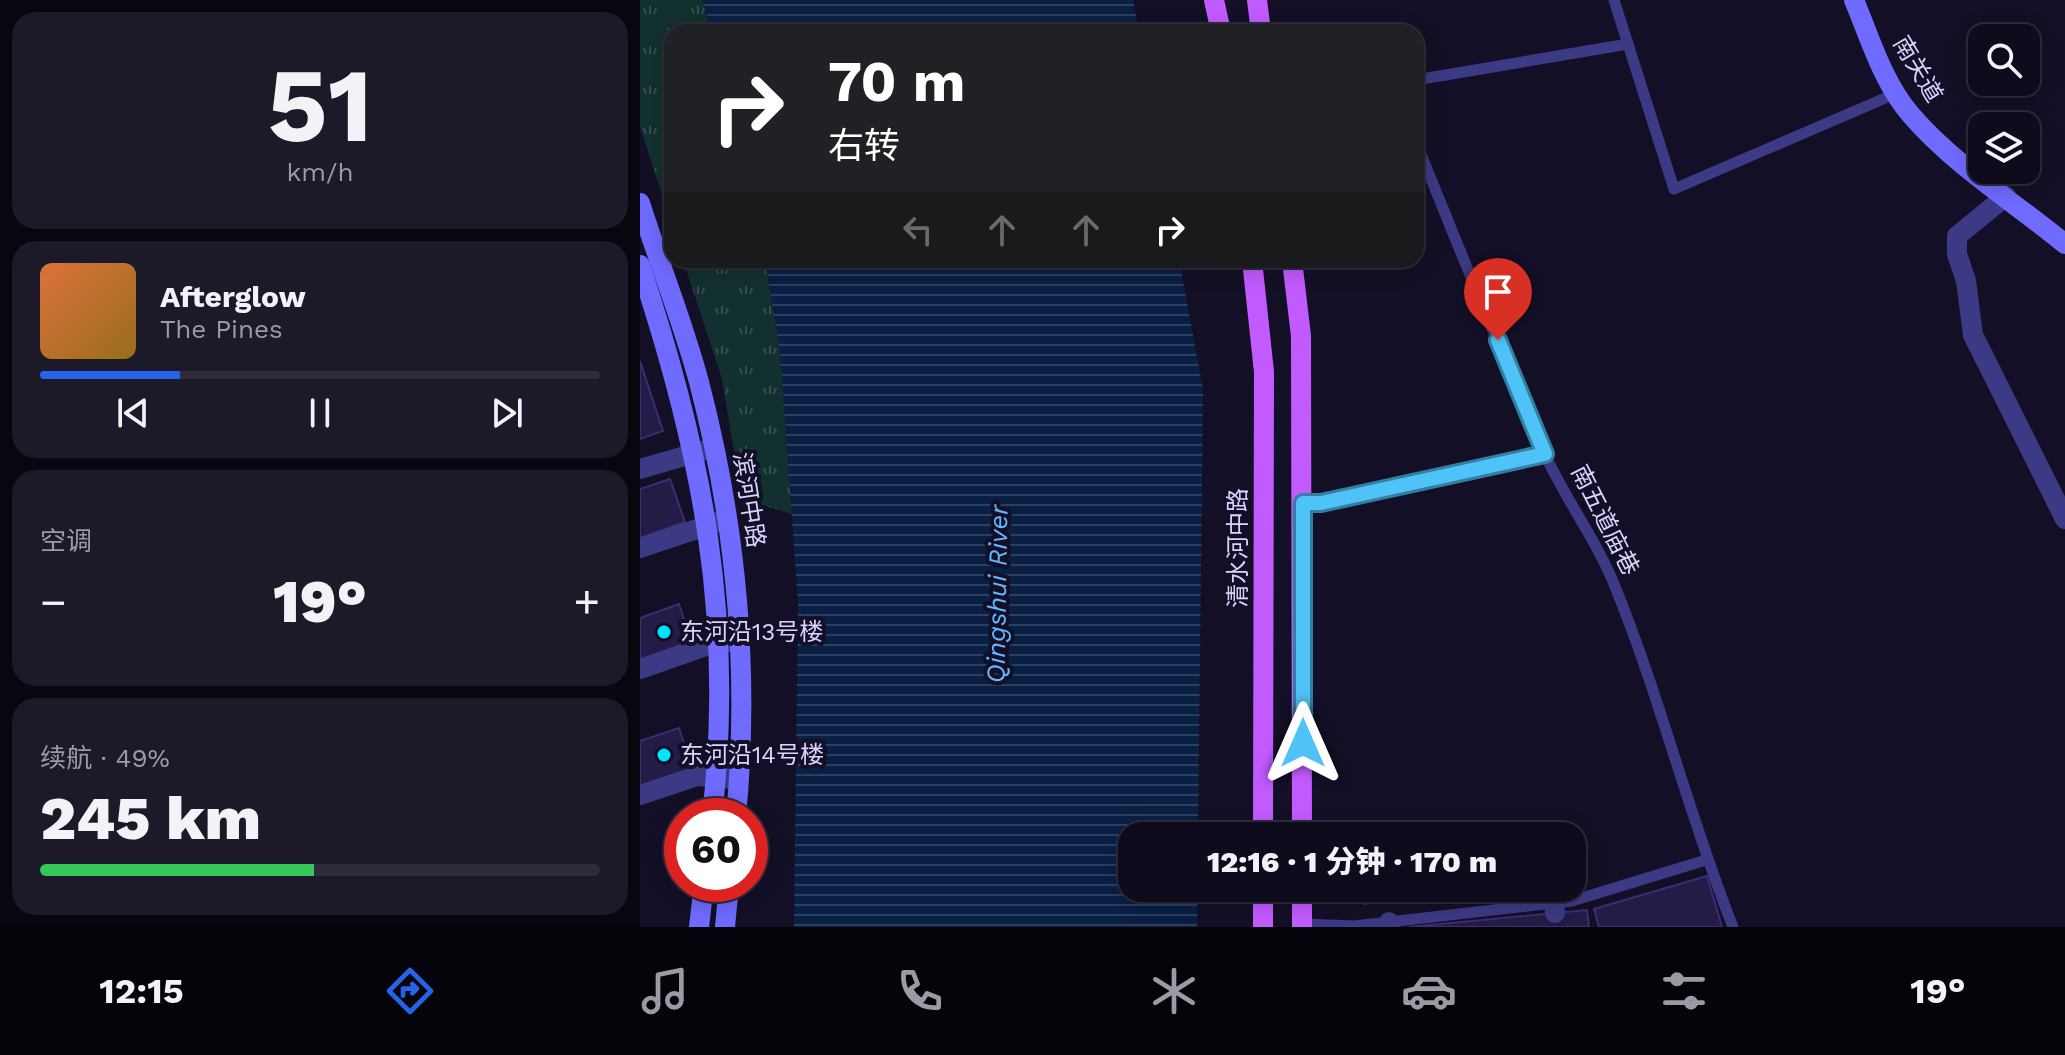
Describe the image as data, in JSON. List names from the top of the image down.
{
  "streets": {
    "main road": ["南关道", "滨河中路", "清水河中路"],
    "lane": ["南五道庙巷"]
  },
  "water": ["Qingshui River"],
  "places": ["东河沿13号楼", "东河沿14号楼"],
  "page": {
    "tile": [
      ["51", "km/h"],
      "空调",
      ["续航 · 49%", "245 km"]
    ],
    "turn": ["70 m", "右转"],
    "song": ["Afterglow", "The Pines"],
    "heat": ["−", "19°", "+"],
    "limit": "60",
    "trip": "12:16 · 1 分钟 · 170 m",
    "tabs": ["12:15", "19°"]
  }
}
